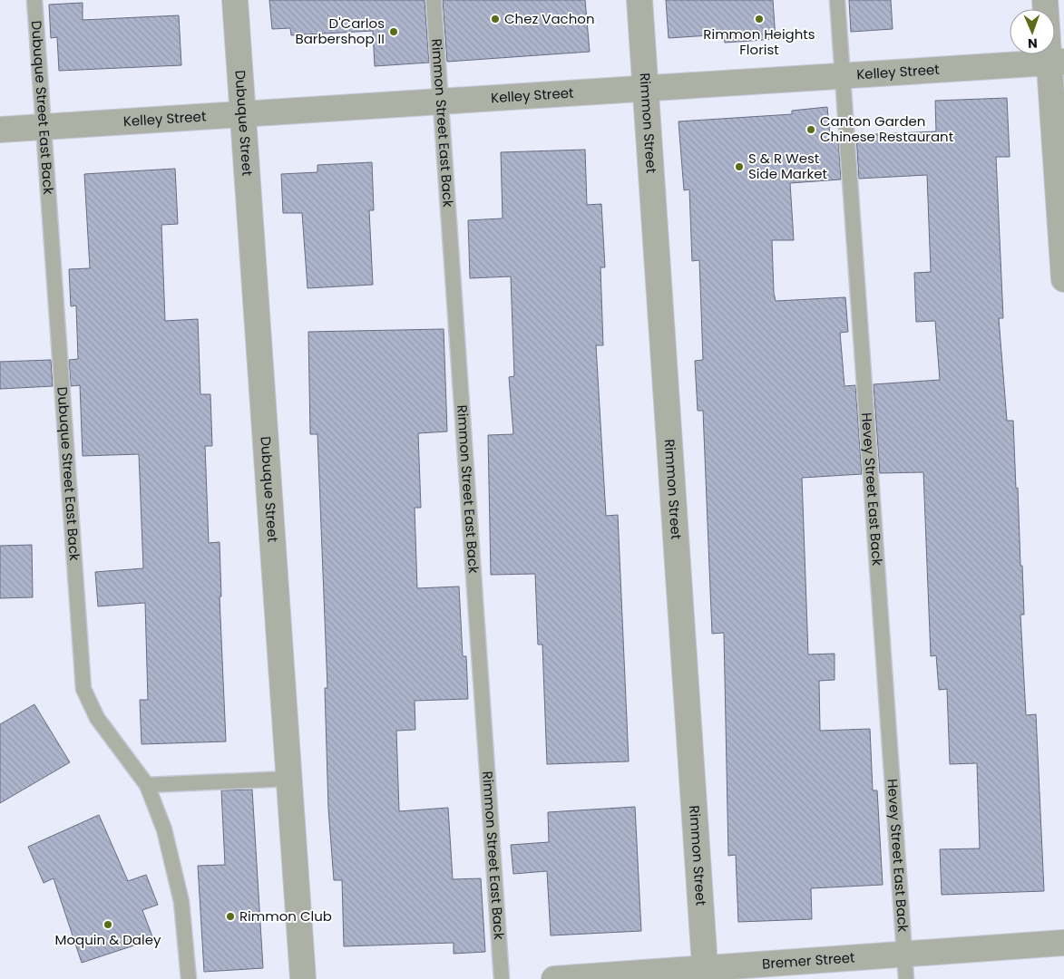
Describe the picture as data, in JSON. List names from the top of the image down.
{
  "streets": {
    "street": [
      "Kelley Street",
      "Dubuque Street",
      "Rimmon Street",
      "Bremer Street"
    ],
    "lane": ["Dubuque Street East Back", "Rimmon Street East Back", "Hevey Street East Back"]
  },
  "crossings": [
    ["Kelley Street", "Dubuque Street East Back"],
    ["Kelley Street", "Dubuque Street"],
    ["Kelley Street", "Rimmon Street East Back"],
    ["Kelley Street", "Rimmon Street"],
    ["Kelley Street", "Hevey Street East Back"],
    ["Rimmon Street", "Bremer Street"],
    ["Hevey Street East Back", "Bremer Street"]
  ],
  "places": [
    "Chez Vachon",
    "Rimmon Heights Florist",
    "D'Carlos Barbershop II",
    "Canton Garden Chinese Restaurant",
    "S & R West Side Market",
    "Rimmon Club",
    "Moquin & Daley"
  ],
  "north": "bottom"
}
